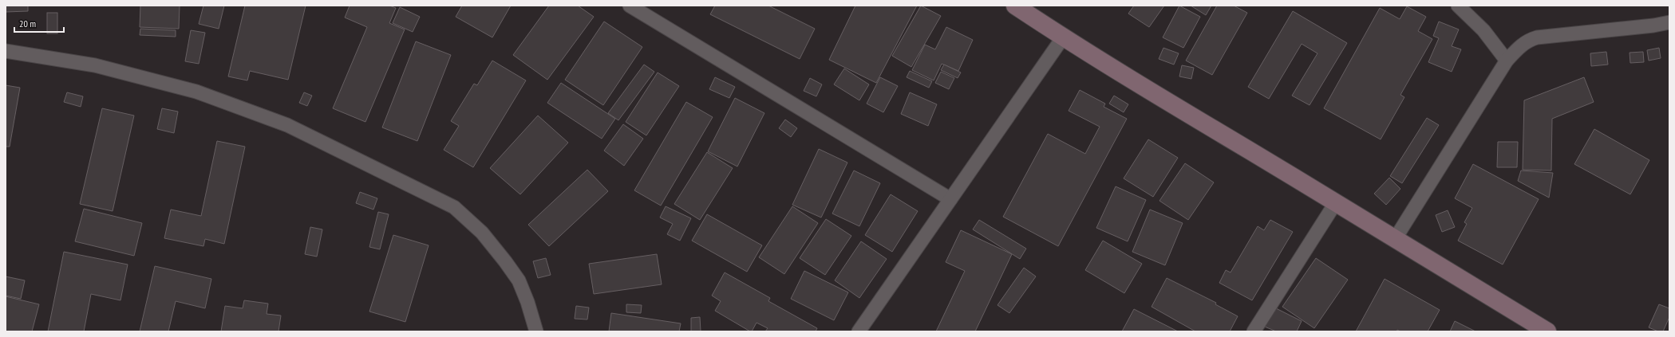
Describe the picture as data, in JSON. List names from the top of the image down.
{
  "scale_bar": "20 m"
}
